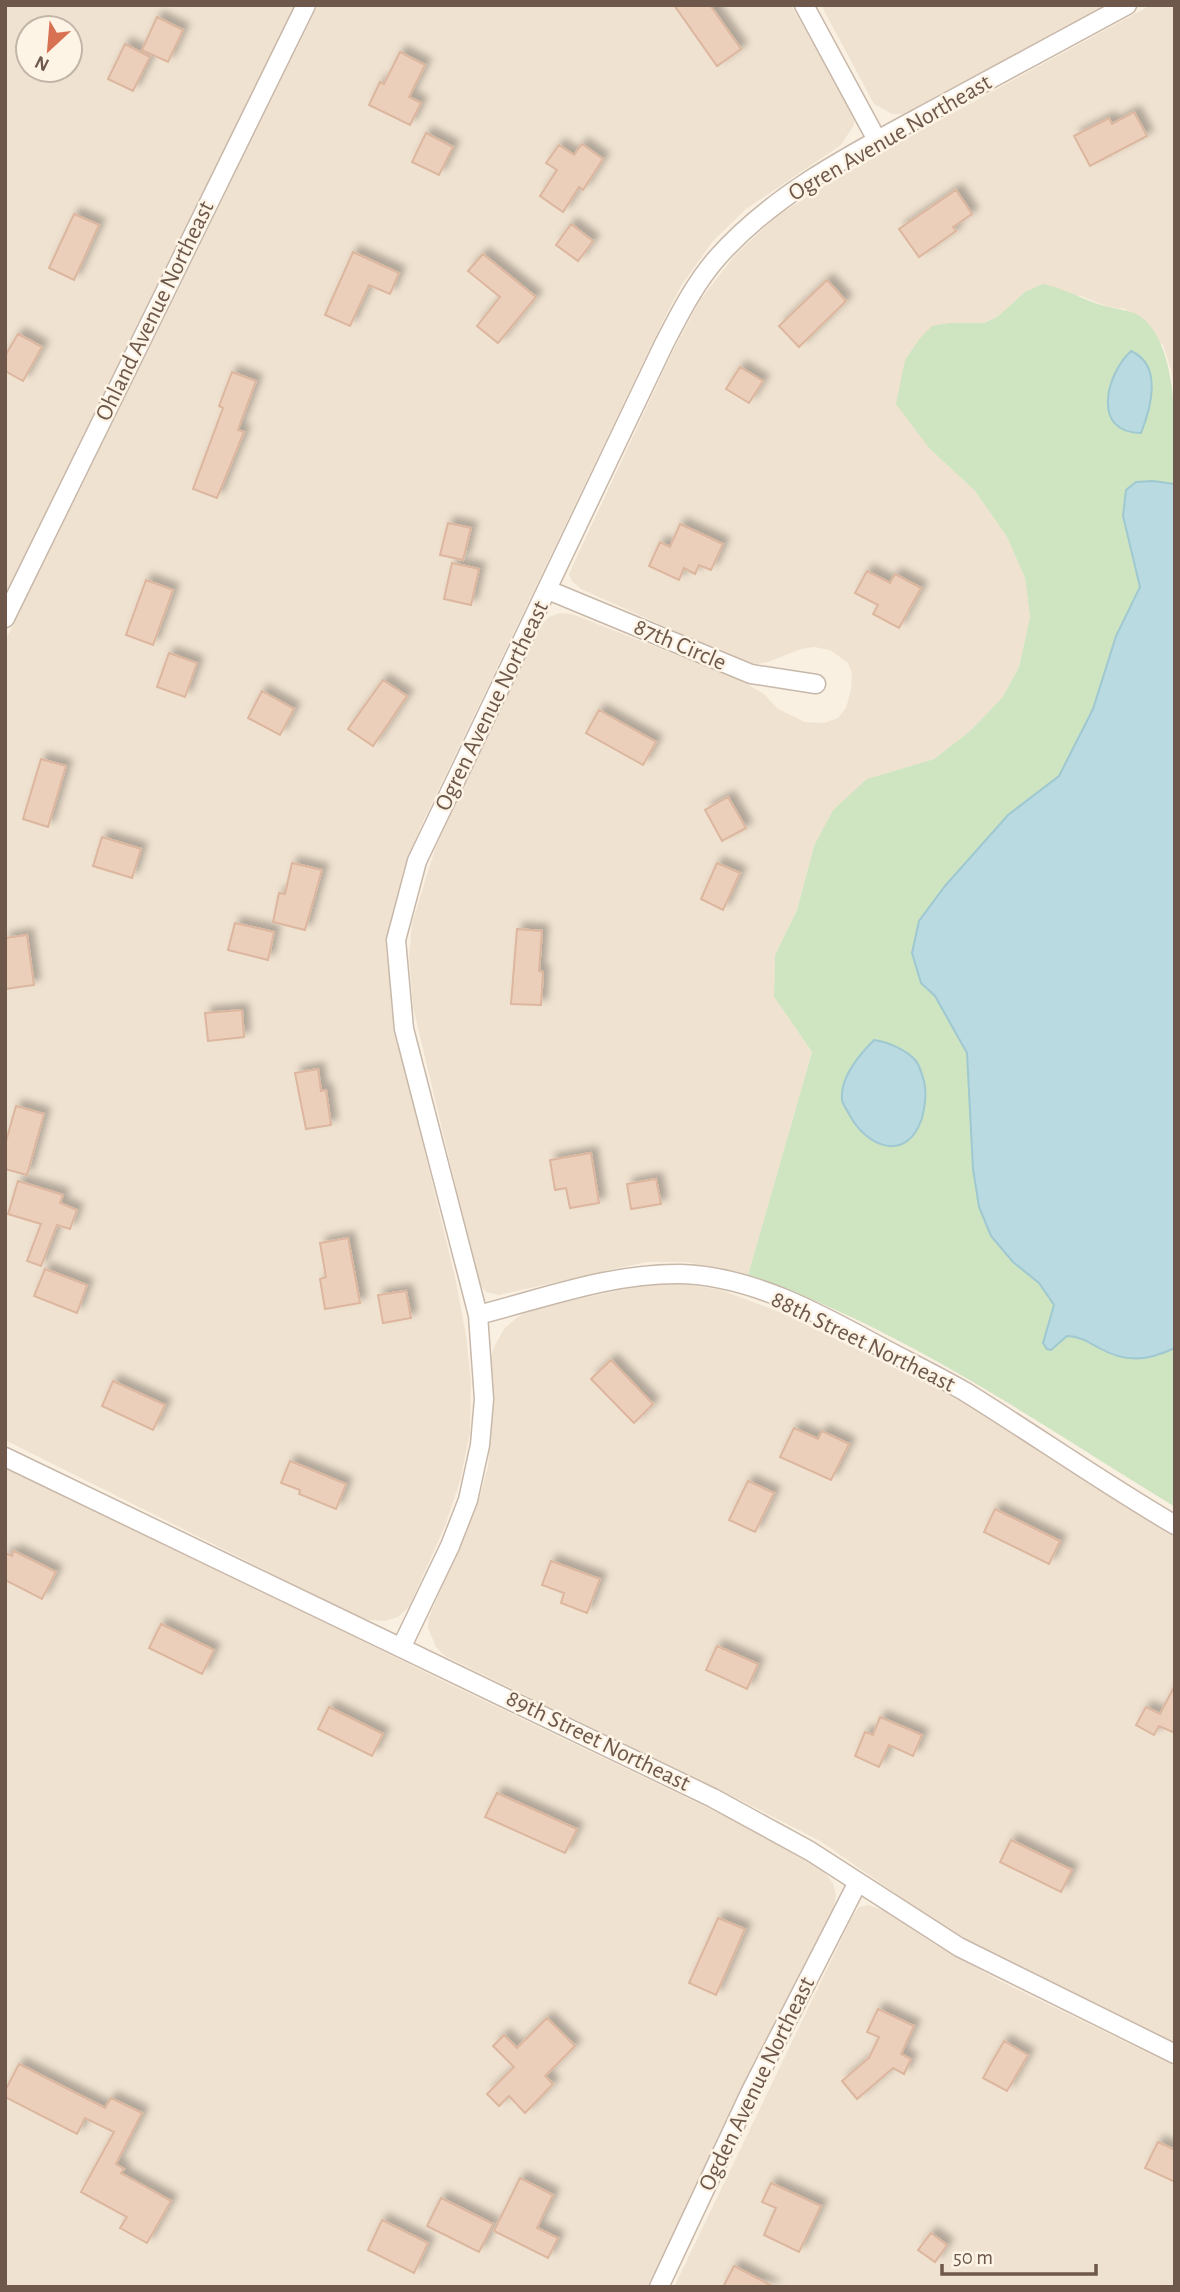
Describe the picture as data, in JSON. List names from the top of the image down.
{
  "streets": {
    "street": [
      "Ogren Avenue Northeast",
      "Ohland Avenue Northeast",
      "87th Circle",
      "88th Street Northeast",
      "89th Street Northeast",
      "Ogden Avenue Northeast"
    ]
  },
  "crossings": [
    ["Ogren Avenue Northeast", "87th Circle"],
    ["Ogren Avenue Northeast", "88th Street Northeast"],
    ["Ogren Avenue Northeast", "89th Street Northeast"],
    ["89th Street Northeast", "Ogden Avenue Northeast"]
  ],
  "scale_bar": "50 m",
  "north": "bottom left"
}
